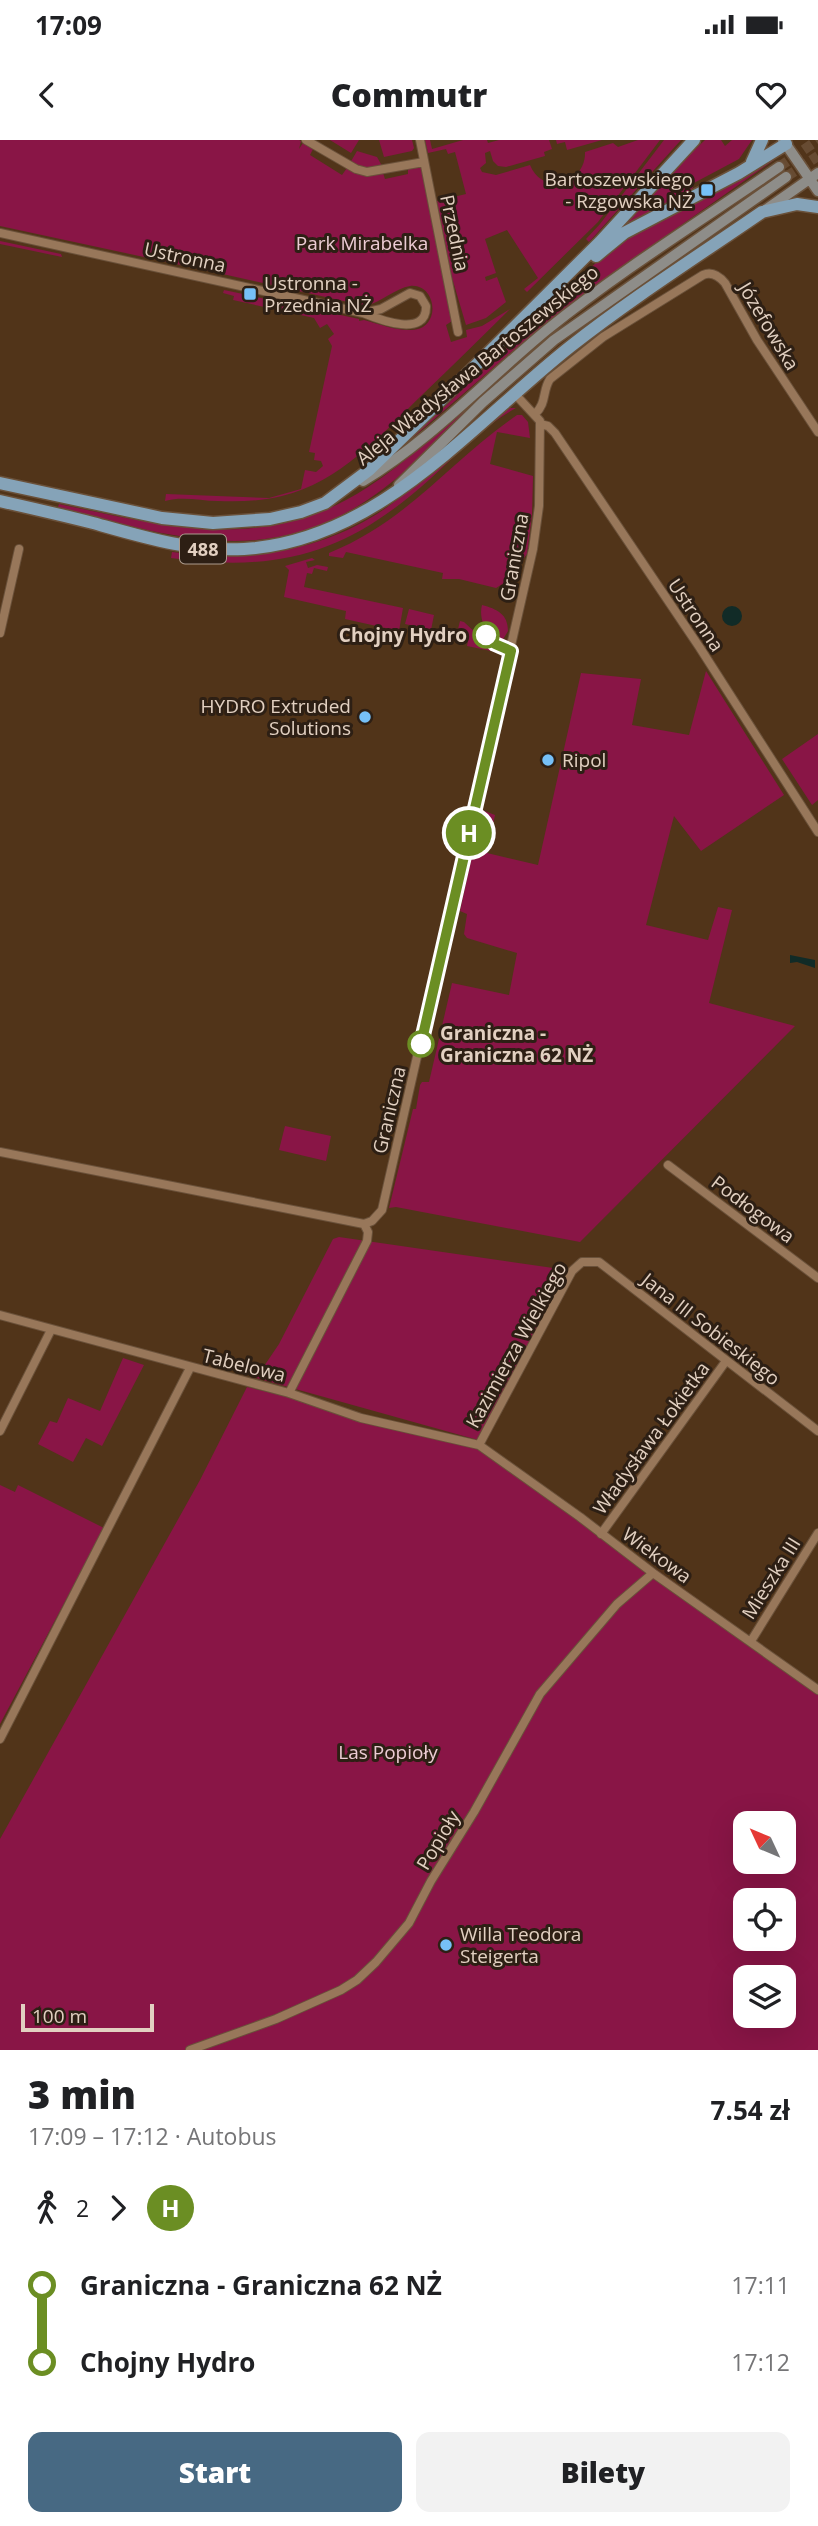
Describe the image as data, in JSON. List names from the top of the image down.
{
  "streets": {
    "main road": ["Aleja Władysława Bartoszewskiego", "488"],
    "street": [
      "Przednia",
      "Ustronna",
      "Józefowska",
      "Graniczna",
      "Podłogowa",
      "Jana III Sobieskiego",
      "Kazimierza Wielkiego",
      "Tabelowa",
      "Władysława Łokietka",
      "Wiekowa",
      "Mieszka III",
      "Popioły"
    ]
  },
  "crossings": [
    ["Ustronna", "Graniczna"],
    ["Józefowska", "Graniczna"],
    ["Aleja Władysława Bartoszewskiego", "488"],
    ["Aleja Władysława Bartoszewskiego", "Graniczna"],
    ["Jana III Sobieskiego", "Kazimierza Wielkiego"],
    ["Jana III Sobieskiego", "Władysława Łokietka"],
    ["Kazimierza Wielkiego", "Tabelowa"],
    ["Kazimierza Wielkiego", "Wiekowa"],
    ["Tabelowa", "Wiekowa"],
    ["Władysława Łokietka", "Wiekowa"],
    ["Wiekowa", "Mieszka III"],
    ["Wiekowa", "Popioły"]
  ],
  "parks": ["Park Mirabelka", "Las Popioły"],
  "places": {
    "transit": ["Bartoszewskiego - Rzgowska NŻ", "Ustronna - Przednia NŻ"],
    "other": [
      "Chojny Hydro",
      "HYDRO Extruded Solutions",
      "Ripol",
      "Graniczna - Graniczna 62 NŻ",
      "Willa Teodora Steigerta"
    ]
  },
  "lines": ["bus line H"],
  "scale_bar": "100 m",
  "north": "top left",
  "page": {
    "status": "17:09",
    "header": "Commutr",
    "on_map": "H",
    "scale": "100 m",
    "heading": ["3 min", "17:09 – 17:12 · Autobus", "7.54 zł"],
    "legs": ["2", "H"],
    "list": [
      {
        "name": "Graniczna - Graniczna 62 NŻ",
        "value": "17:11"
      },
      {
        "name": "Chojny Hydro",
        "value": "17:12"
      }
    ],
    "buttons": ["Start", "Bilety"]
  }
}
